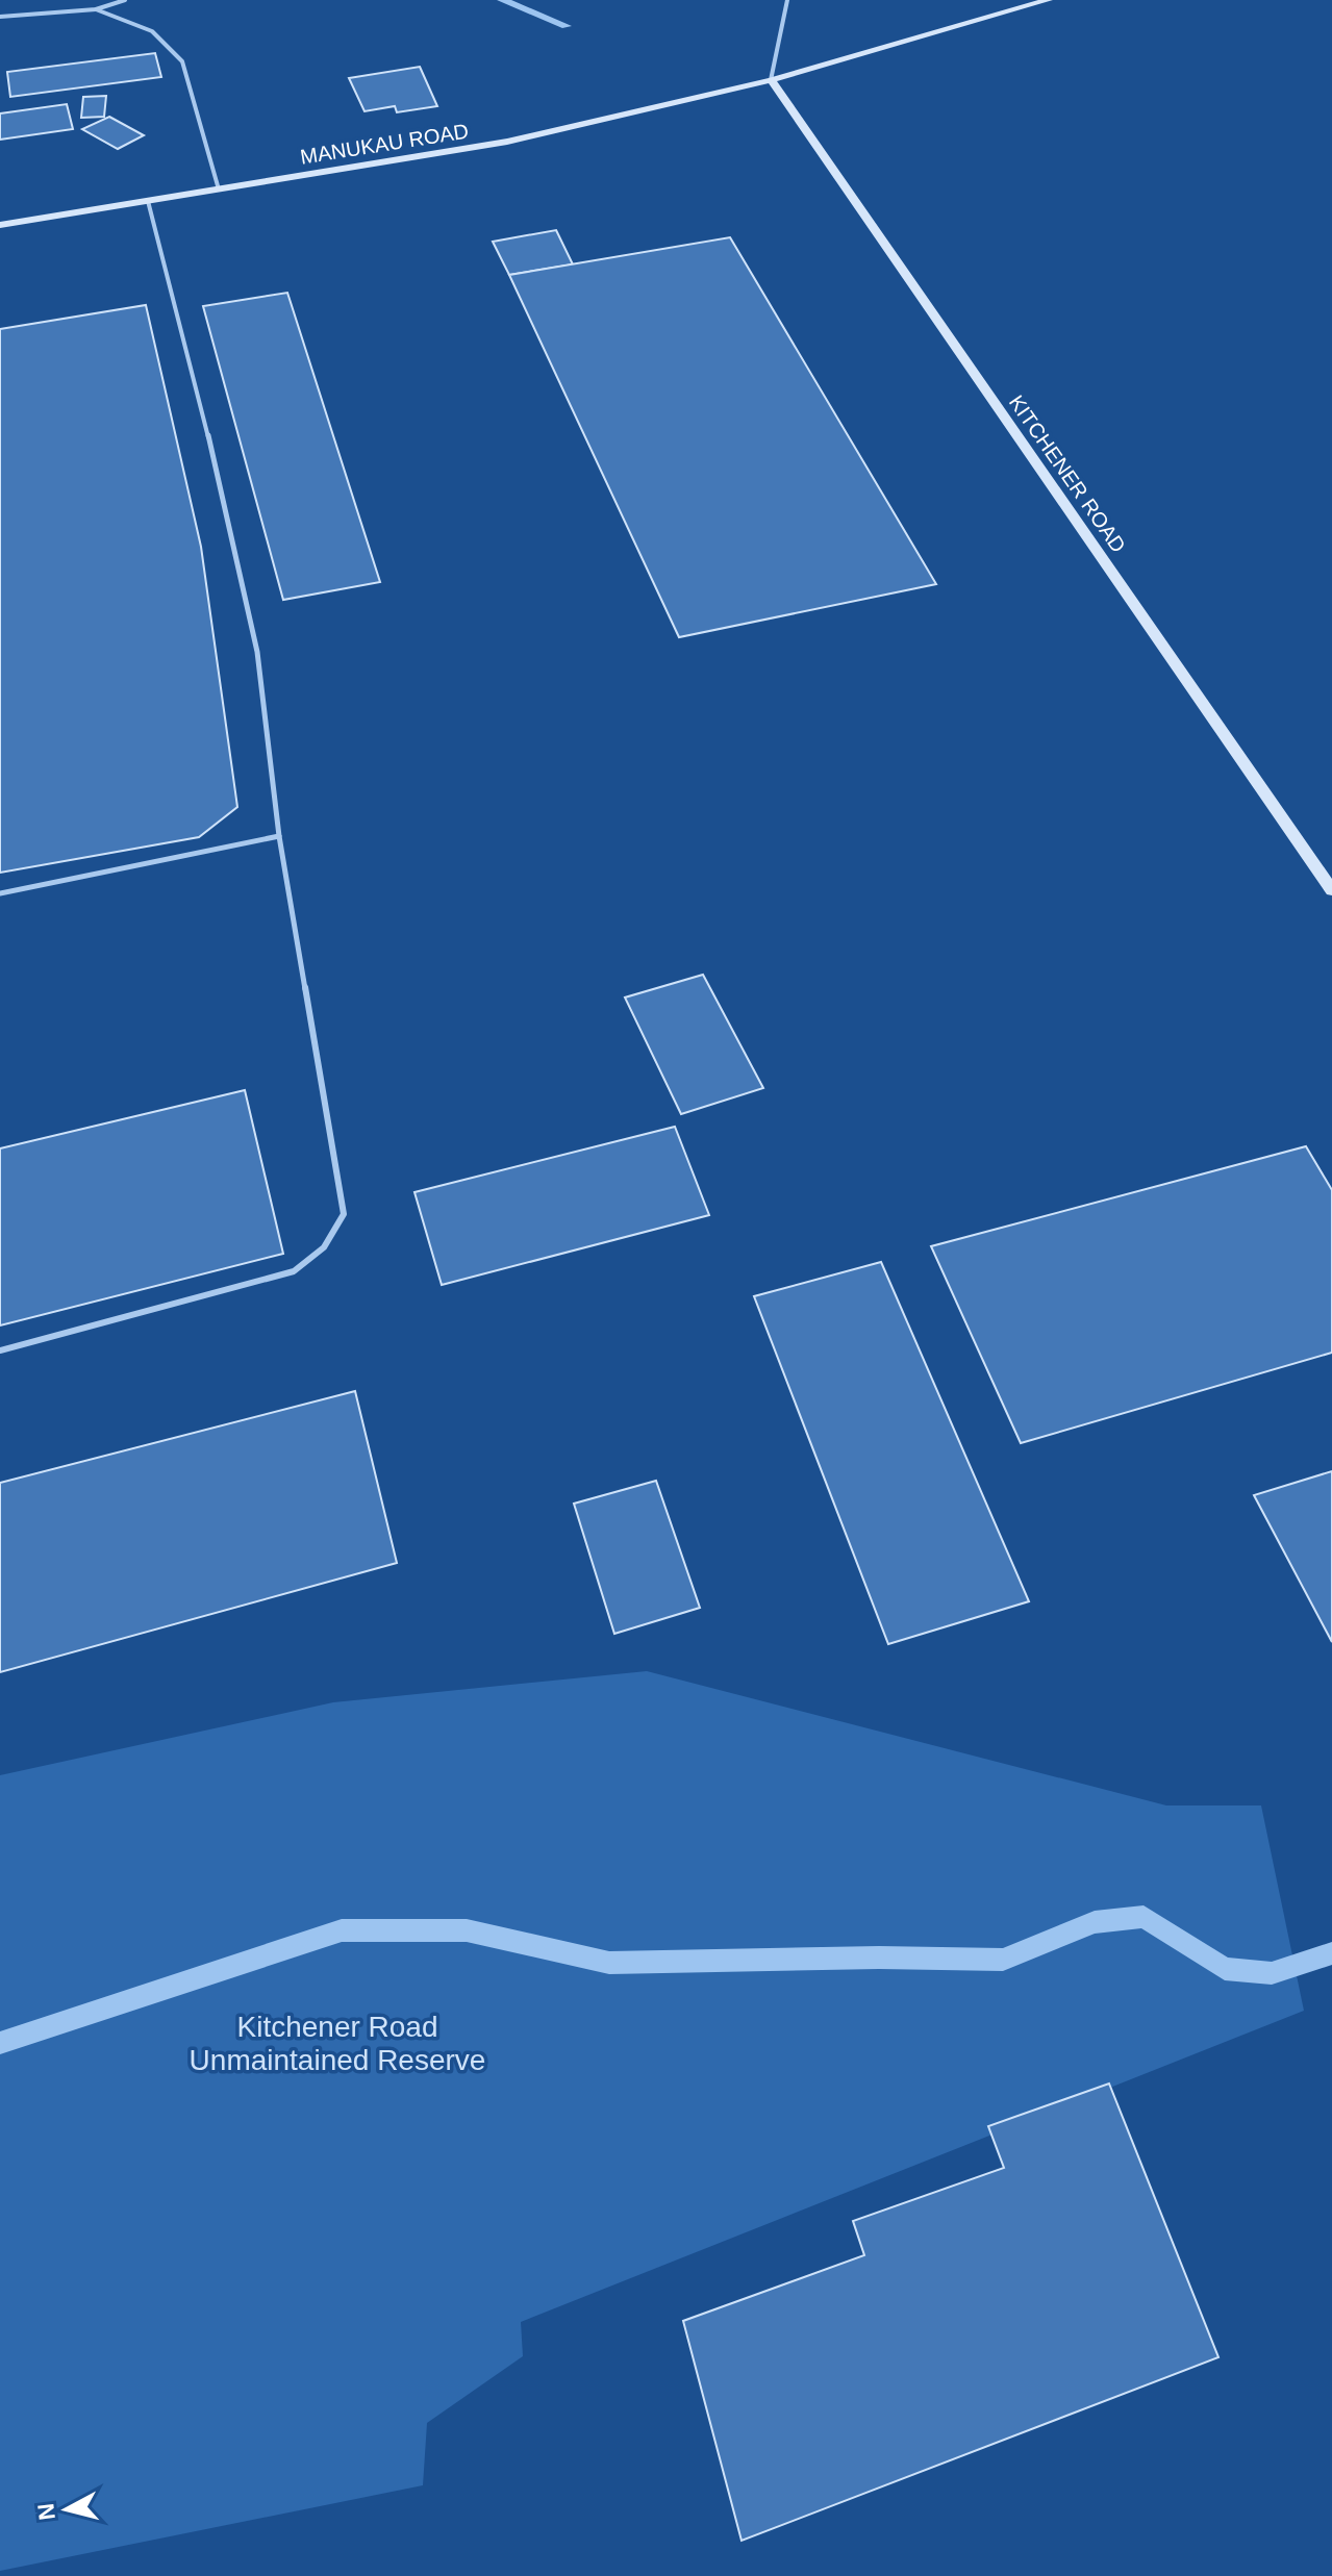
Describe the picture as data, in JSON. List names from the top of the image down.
{
  "streets": {
    "street": ["MANUKAU ROAD", "KITCHENER ROAD"]
  },
  "crossings": [
    ["MANUKAU ROAD", "KITCHENER ROAD"]
  ],
  "parks": ["Kitchener Road Unmaintained Reserve"],
  "north": "left"
}
